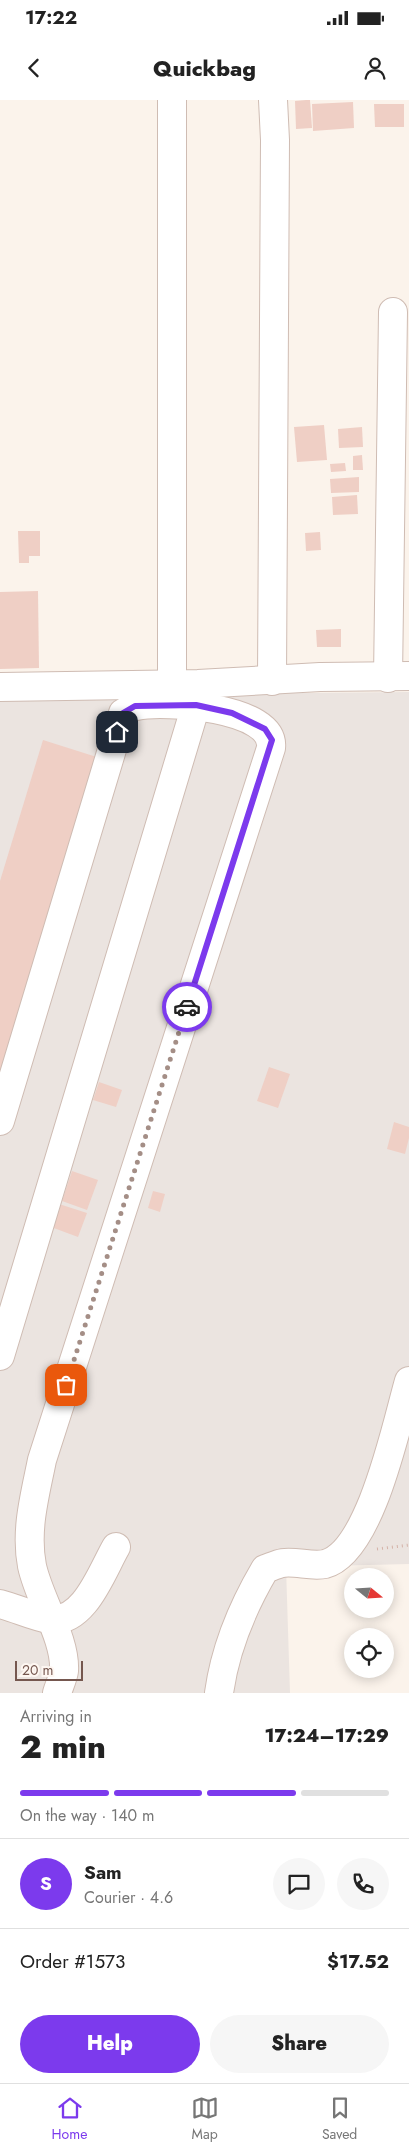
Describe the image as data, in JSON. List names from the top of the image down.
{
  "scale_bar": "20 m",
  "north": "right",
  "page": {
    "status": "17:22",
    "header": "Quickbag",
    "scale": "20 m",
    "heading": ["2 min", "Arriving in", "17:24–17:29"],
    "panel": [
      "Sam",
      "Courier · 4.6",
      "Order #1573",
      "$17.52"
    ],
    "bar": "On the way · 140 m",
    "round": "S",
    "buttons": ["Help", "Share"],
    "tabs": ["Home", "Map", "Saved"]
  }
}
